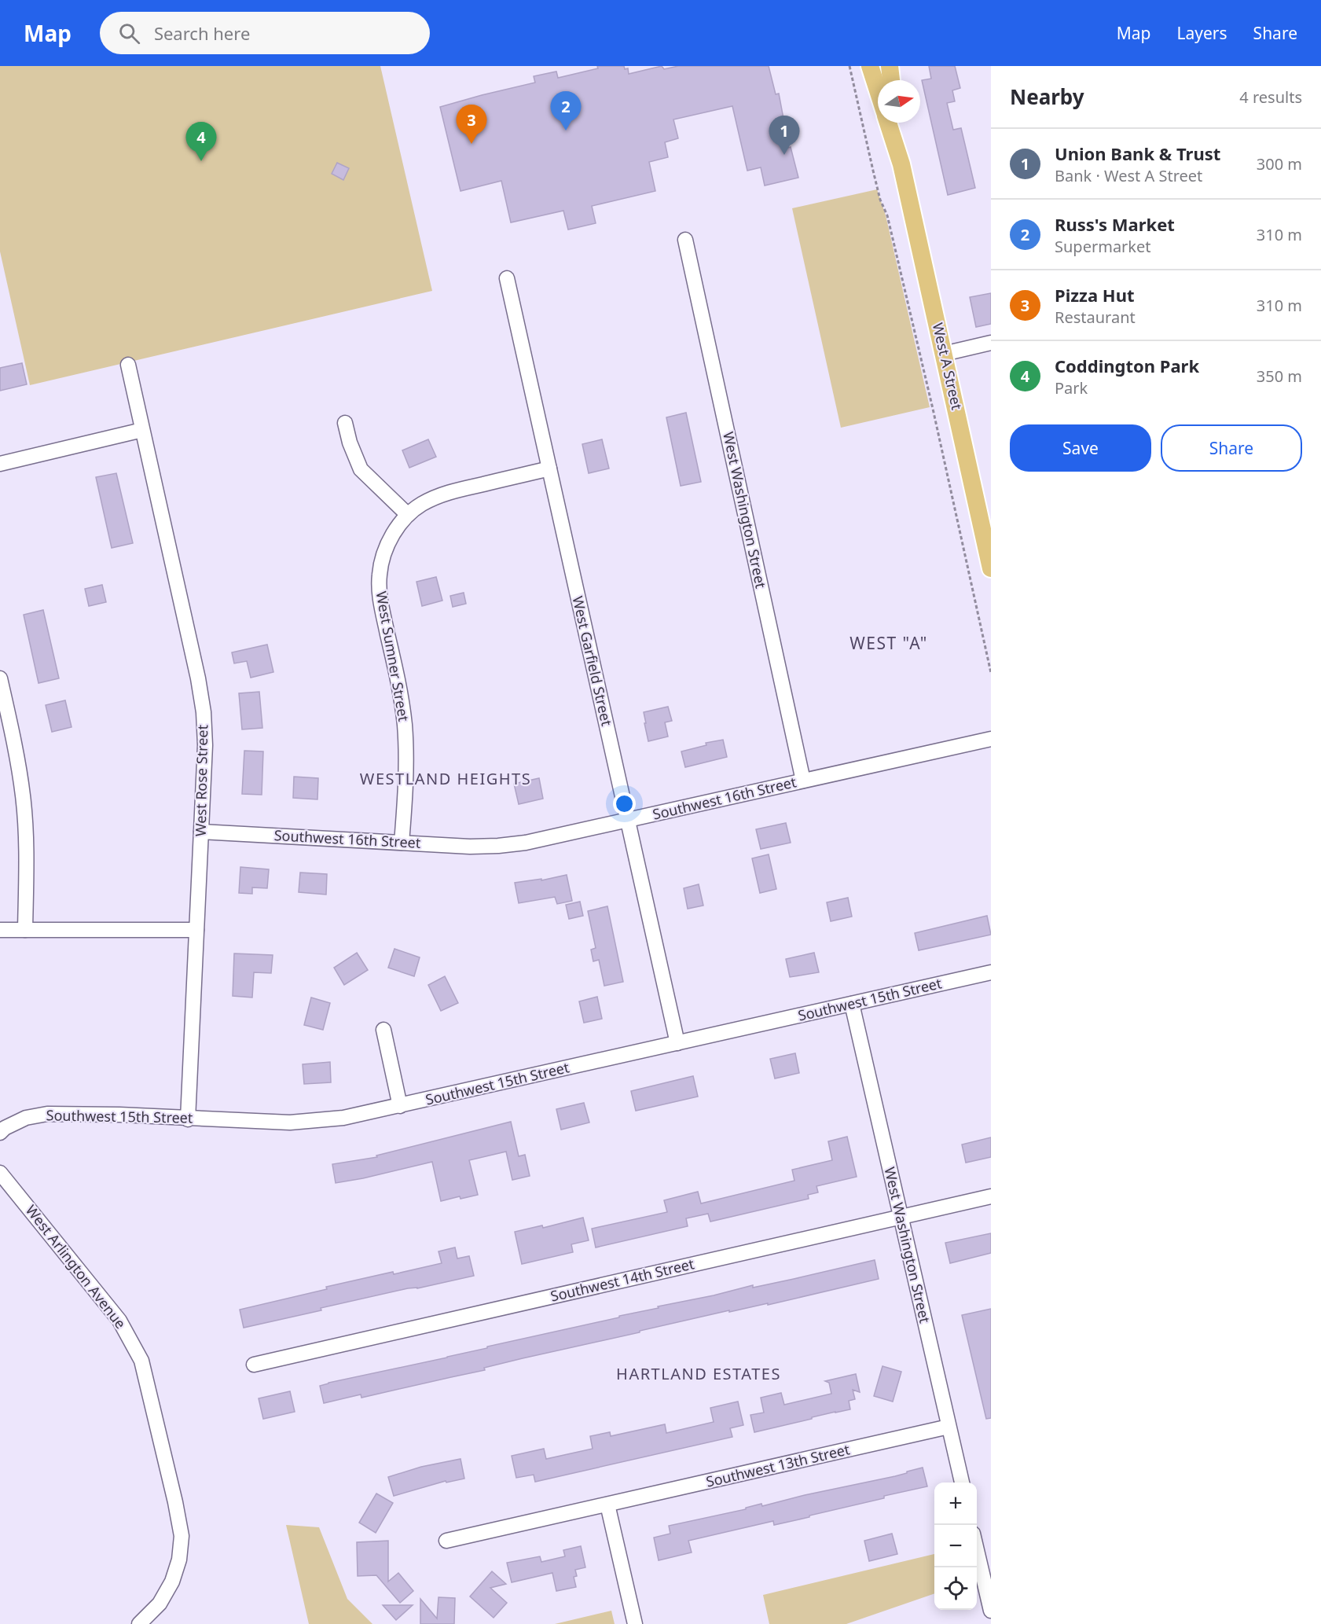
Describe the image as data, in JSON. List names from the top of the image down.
{
  "streets": {
    "main road": ["West A Street"],
    "street": [
      "West Washington Street",
      "West Sumner Street",
      "West Garfield Street",
      "West Rose Street",
      "Southwest 16th Street",
      "Southwest 15th Street",
      "West Arlington Avenue",
      "Southwest 14th Street",
      "Southwest 13th Street"
    ]
  },
  "crossings": [
    ["West Washington Street", "Southwest 16th Street"],
    ["West Washington Street", "Southwest 15th Street"],
    ["West Washington Street", "Southwest 14th Street"],
    ["West Washington Street", "Southwest 13th Street"],
    ["West Sumner Street", "West Garfield Street"],
    ["West Sumner Street", "Southwest 16th Street"],
    ["West Garfield Street", "Southwest 16th Street"],
    ["West Garfield Street", "Southwest 15th Street"],
    ["West Rose Street", "Southwest 16th Street"],
    ["West Rose Street", "Southwest 15th Street"]
  ],
  "districts": ["WEST \"A\"", "WESTLAND HEIGHTS", "HARTLAND ESTATES"],
  "north": "right",
  "page": {
    "header": "Map",
    "search": "Search here",
    "nav": ["Map", "Layers", "Share"],
    "heading": ["Nearby", "4 results"],
    "pins": [
      "2",
      "3",
      "1",
      "4"
    ],
    "list": [
      {
        "mark": "1",
        "name": "Union Bank & Trust",
        "note": "Bank · West A Street",
        "value": "300 m"
      },
      {
        "mark": "2",
        "name": "Russ's Market",
        "note": "Supermarket",
        "value": "310 m"
      },
      {
        "mark": "3",
        "name": "Pizza Hut",
        "note": "Restaurant",
        "value": "310 m"
      },
      {
        "mark": "4",
        "name": "Coddington Park",
        "note": "Park",
        "value": "350 m"
      }
    ],
    "buttons": ["Save", "Share"],
    "map_buttons": ["+", "−"]
  }
}
